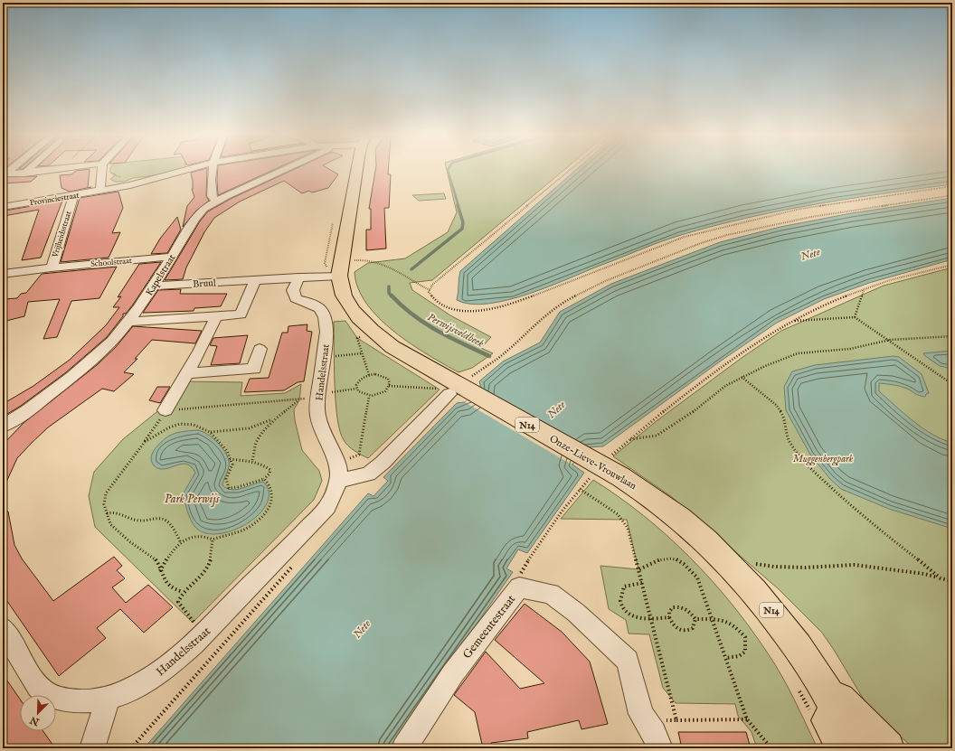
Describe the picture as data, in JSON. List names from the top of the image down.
{
  "streets": {
    "main road": ["N14", "Onze-Lieve-Vrouwlaan"],
    "street": [
      "Provinciestraat",
      "Vrijheidsstraat",
      "Schoolstraat",
      "Kapelstraat",
      "Bruul",
      "Handelsstraat",
      "Gemeentestraat"
    ]
  },
  "crossings": [
    ["Provinciestraat", "Vrijheidsstraat"],
    ["Vrijheidsstraat", "Schoolstraat"],
    ["Schoolstraat", "Kapelstraat"],
    ["Kapelstraat", "Bruul"],
    ["Bruul", "Handelsstraat"],
    ["Bruul", "Onze-Lieve-Vrouwlaan"],
    ["N14", "Onze-Lieve-Vrouwlaan"]
  ],
  "water": ["Nete", "Perwijsveldbeek"],
  "parks": ["Muggenbergpark", "Park Perwijs"],
  "north": "bottom left"
}
